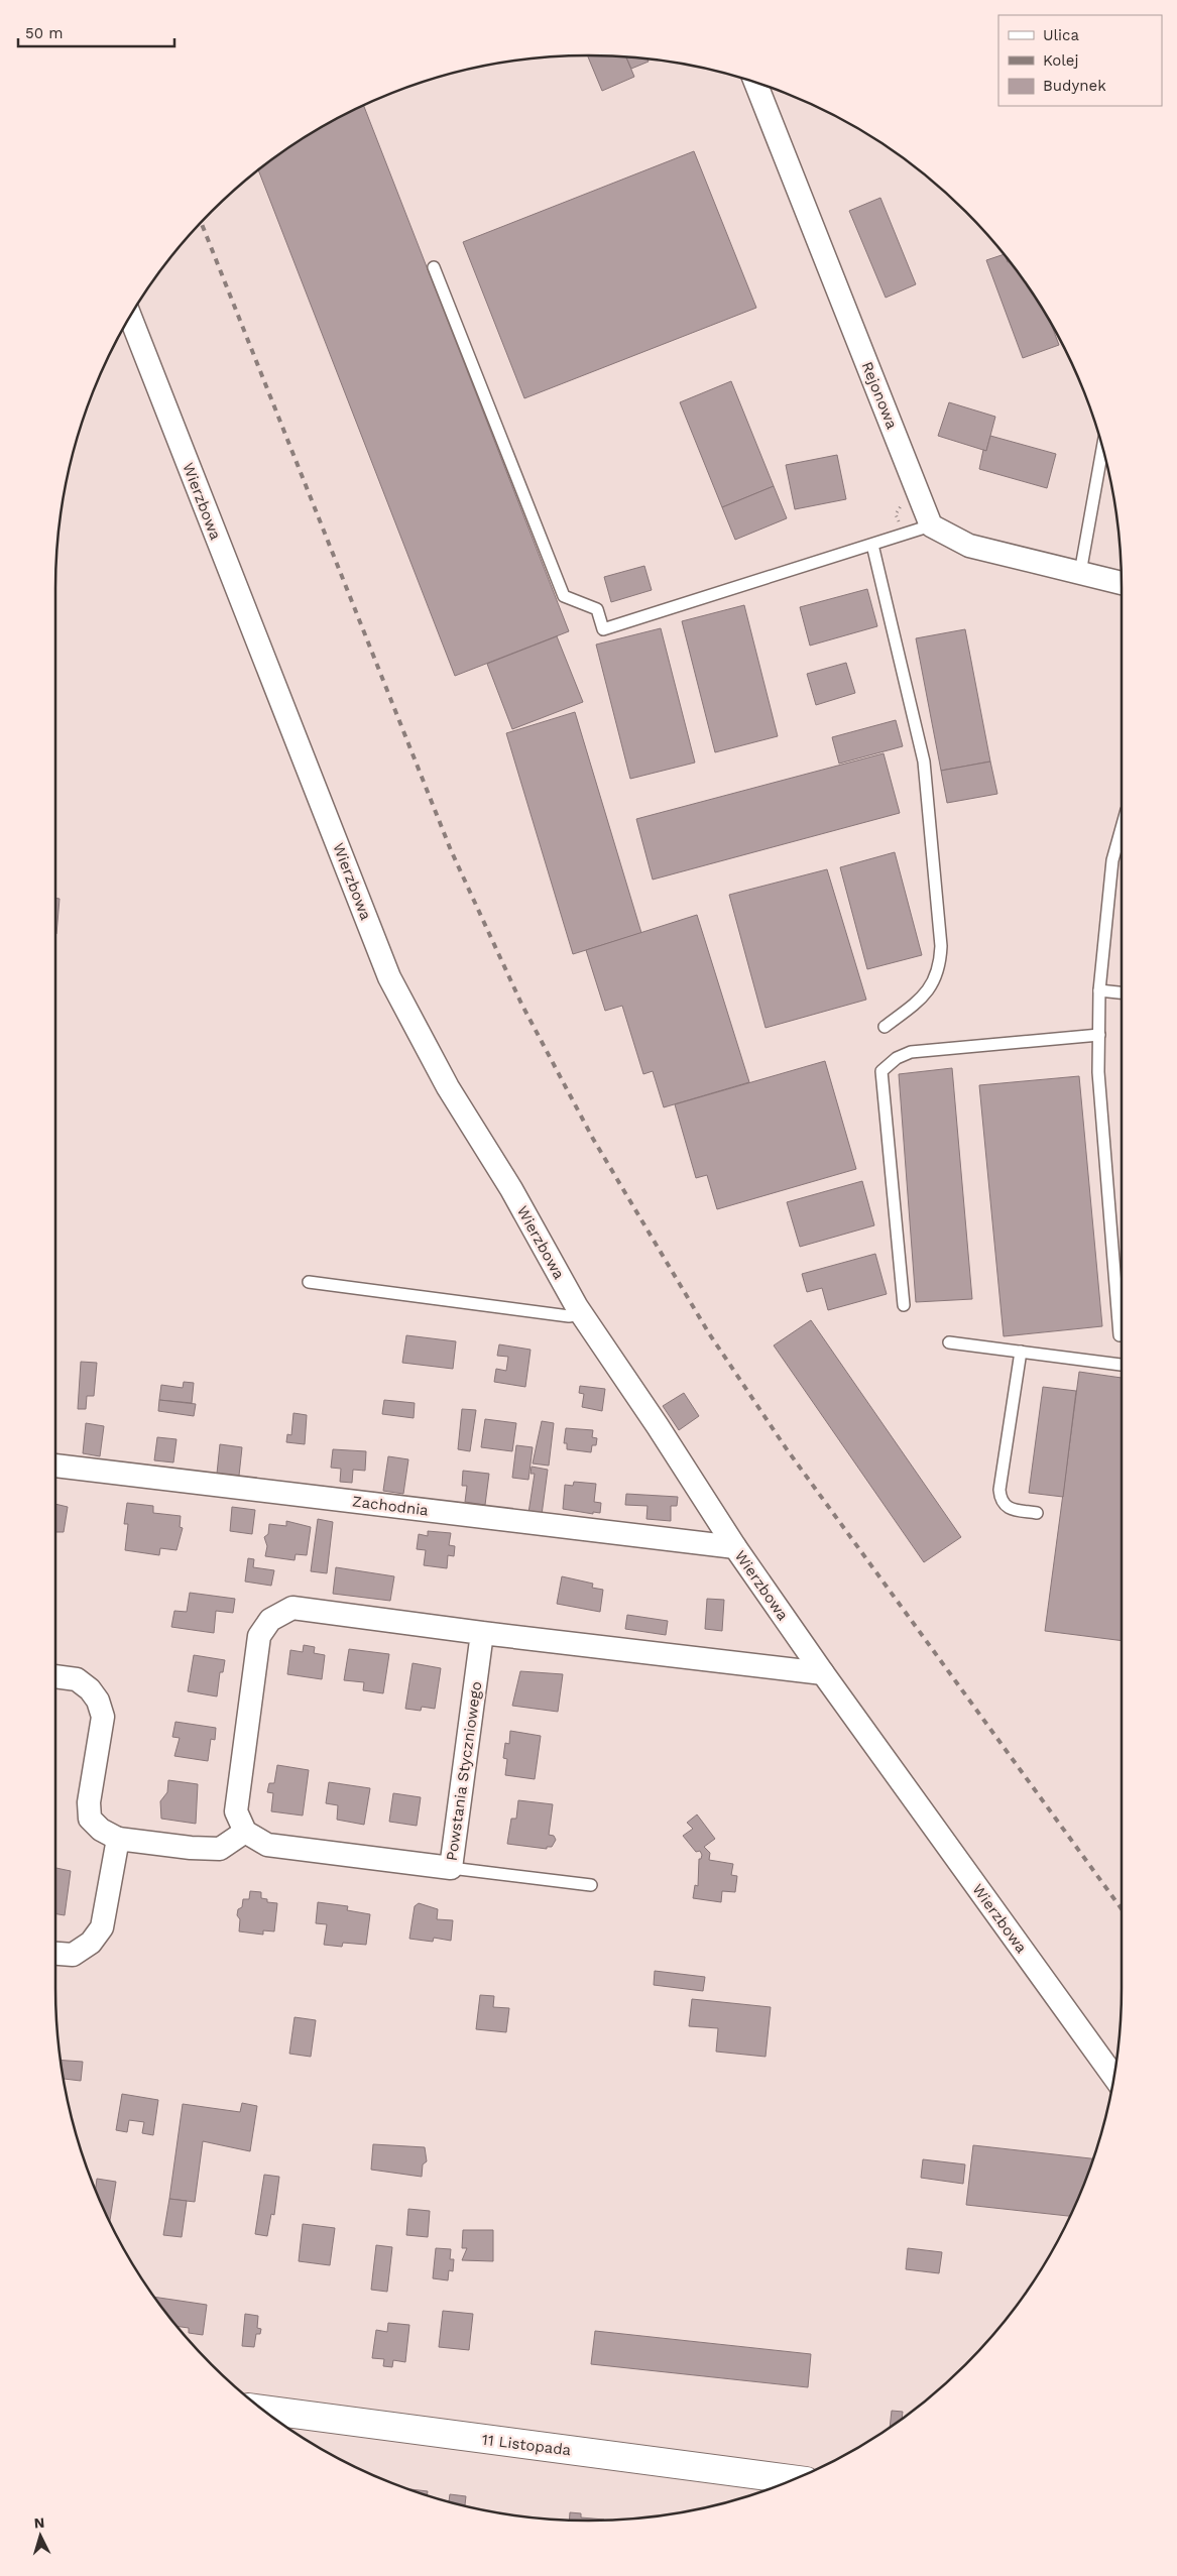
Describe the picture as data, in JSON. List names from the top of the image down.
{
  "streets": {
    "main road": ["11 Listopada"],
    "street": [
      "Rejonowa",
      "Wierzbowa",
      "Zachodnia",
      "Powstania Styczniowego"
    ]
  },
  "crossings": [
    ["Wierzbowa", "Zachodnia"]
  ],
  "legend": ["Ulica", "Kolej", "Budynek"],
  "scale_bar": "50 m",
  "north": "top"
}
